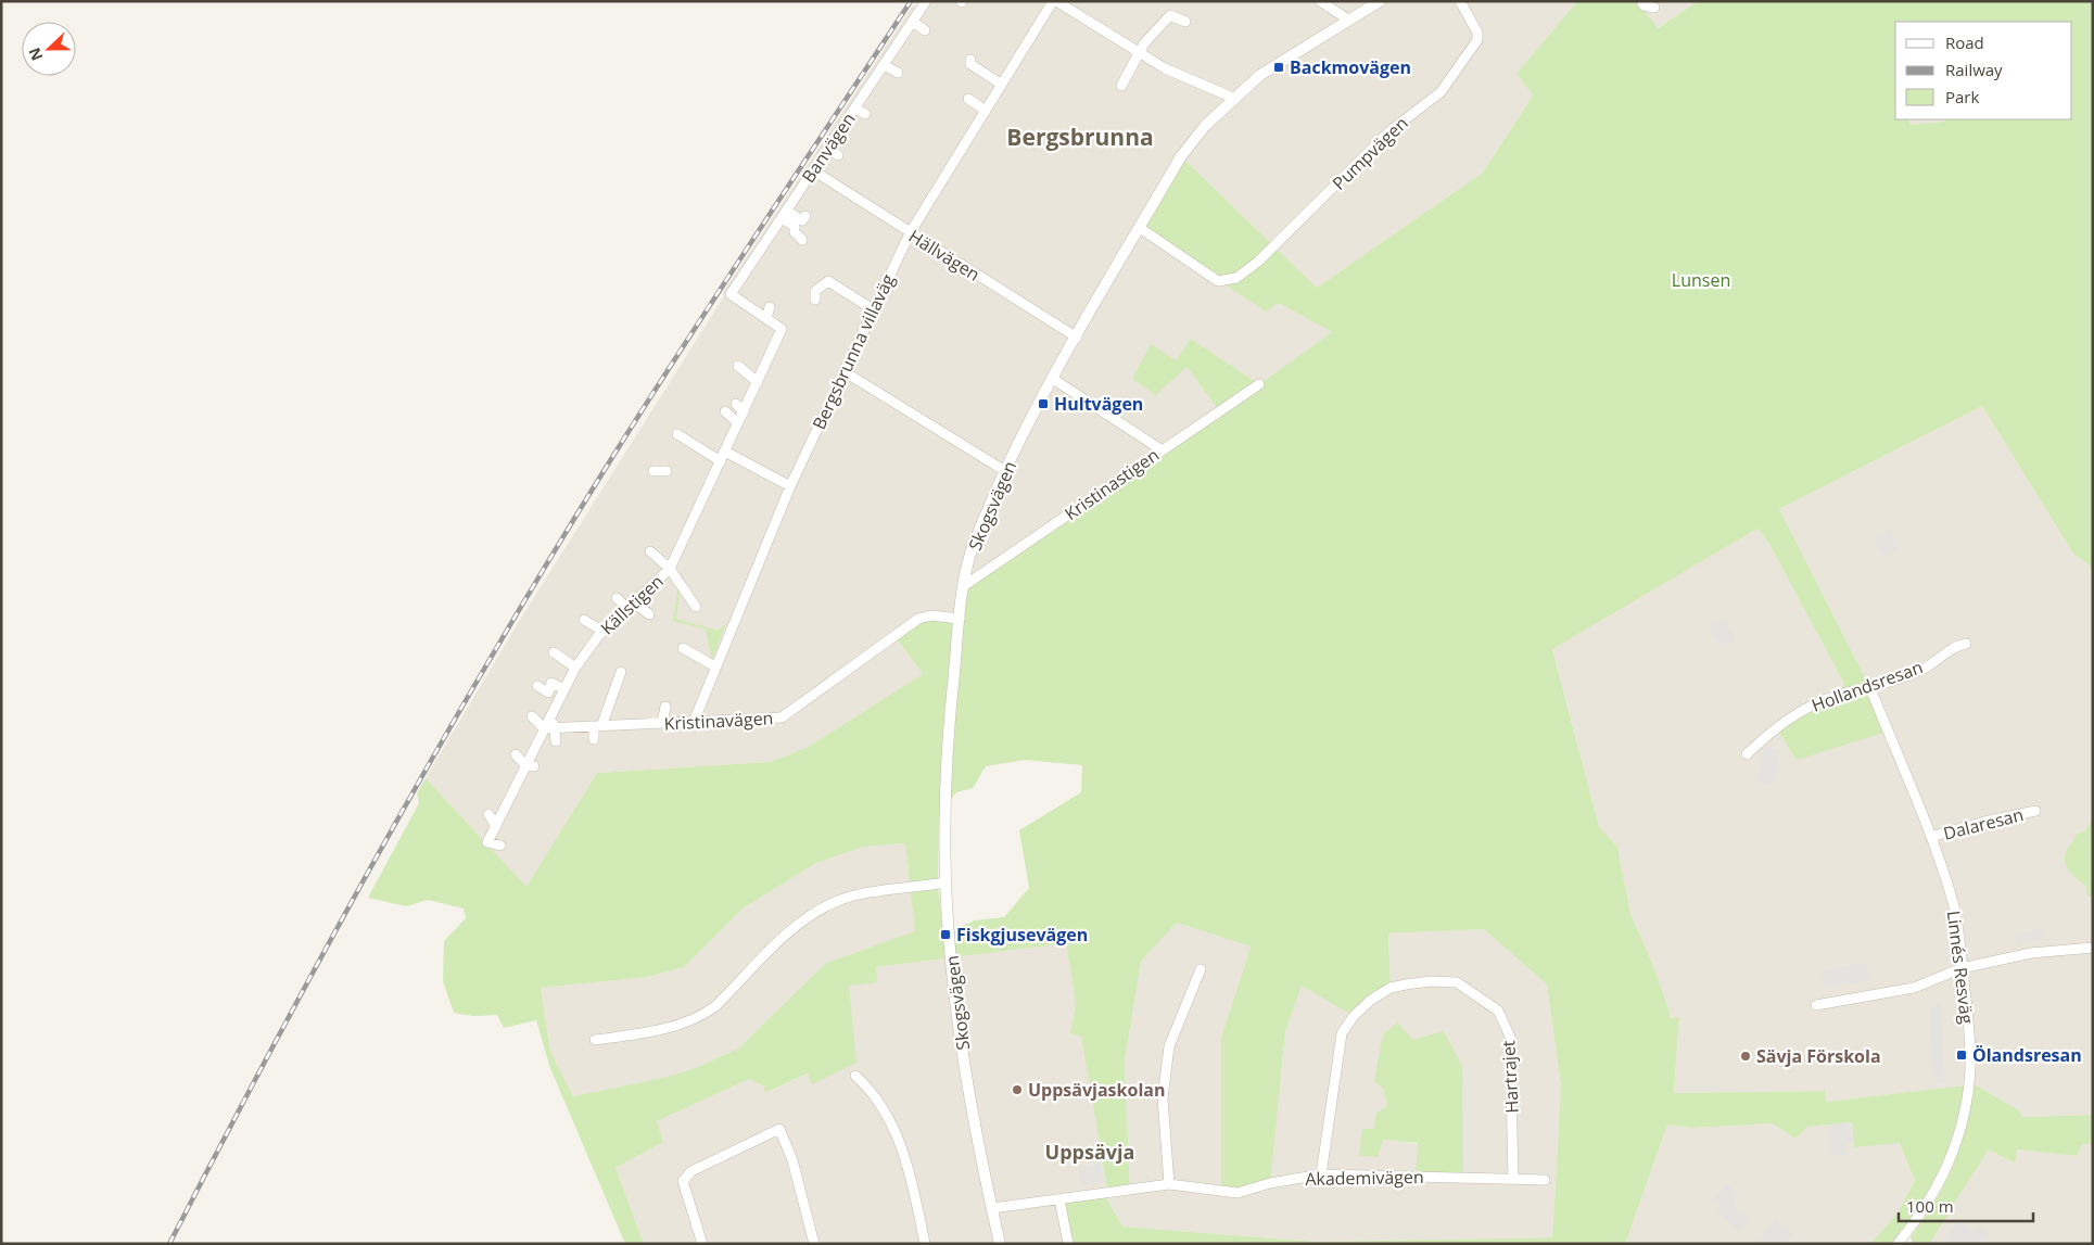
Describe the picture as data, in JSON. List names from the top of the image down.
{
  "streets": {
    "street": [
      "Banvägen",
      "Pumpvägen",
      "Hällvägen",
      "Bergsbrunna villaväg",
      "Kristinastigen",
      "Skogsvägen",
      "Källstigen",
      "Hollandsresan",
      "Kristinavägen",
      "Dalaresan",
      "Linnés Resväg",
      "Hartrajet",
      "Akademivägen"
    ]
  },
  "crossings": [
    ["Banvägen", "Hällvägen"],
    ["Banvägen", "Källstigen"],
    ["Pumpvägen", "Skogsvägen"],
    ["Hällvägen", "Bergsbrunna villaväg"],
    ["Hällvägen", "Skogsvägen"],
    ["Bergsbrunna villaväg", "Kristinavägen"],
    ["Kristinastigen", "Skogsvägen"],
    ["Skogsvägen", "Kristinavägen"],
    ["Skogsvägen", "Akademivägen"],
    ["Källstigen", "Kristinavägen"],
    ["Hollandsresan", "Linnés Resväg"],
    ["Dalaresan", "Linnés Resväg"],
    ["Hartrajet", "Akademivägen"]
  ],
  "districts": ["Bergsbrunna", "Uppsävja"],
  "parks": ["Lunsen"],
  "places": {
    "transit": [
      "Backmovägen",
      "Hultvägen",
      "Fiskgjusevägen",
      "Ölandsresan"
    ],
    "other": ["Sävja Förskola", "Uppsävjaskolan"]
  },
  "legend": ["Road", "Railway", "Park"],
  "scale_bar": "100 m",
  "north": "left"
}
